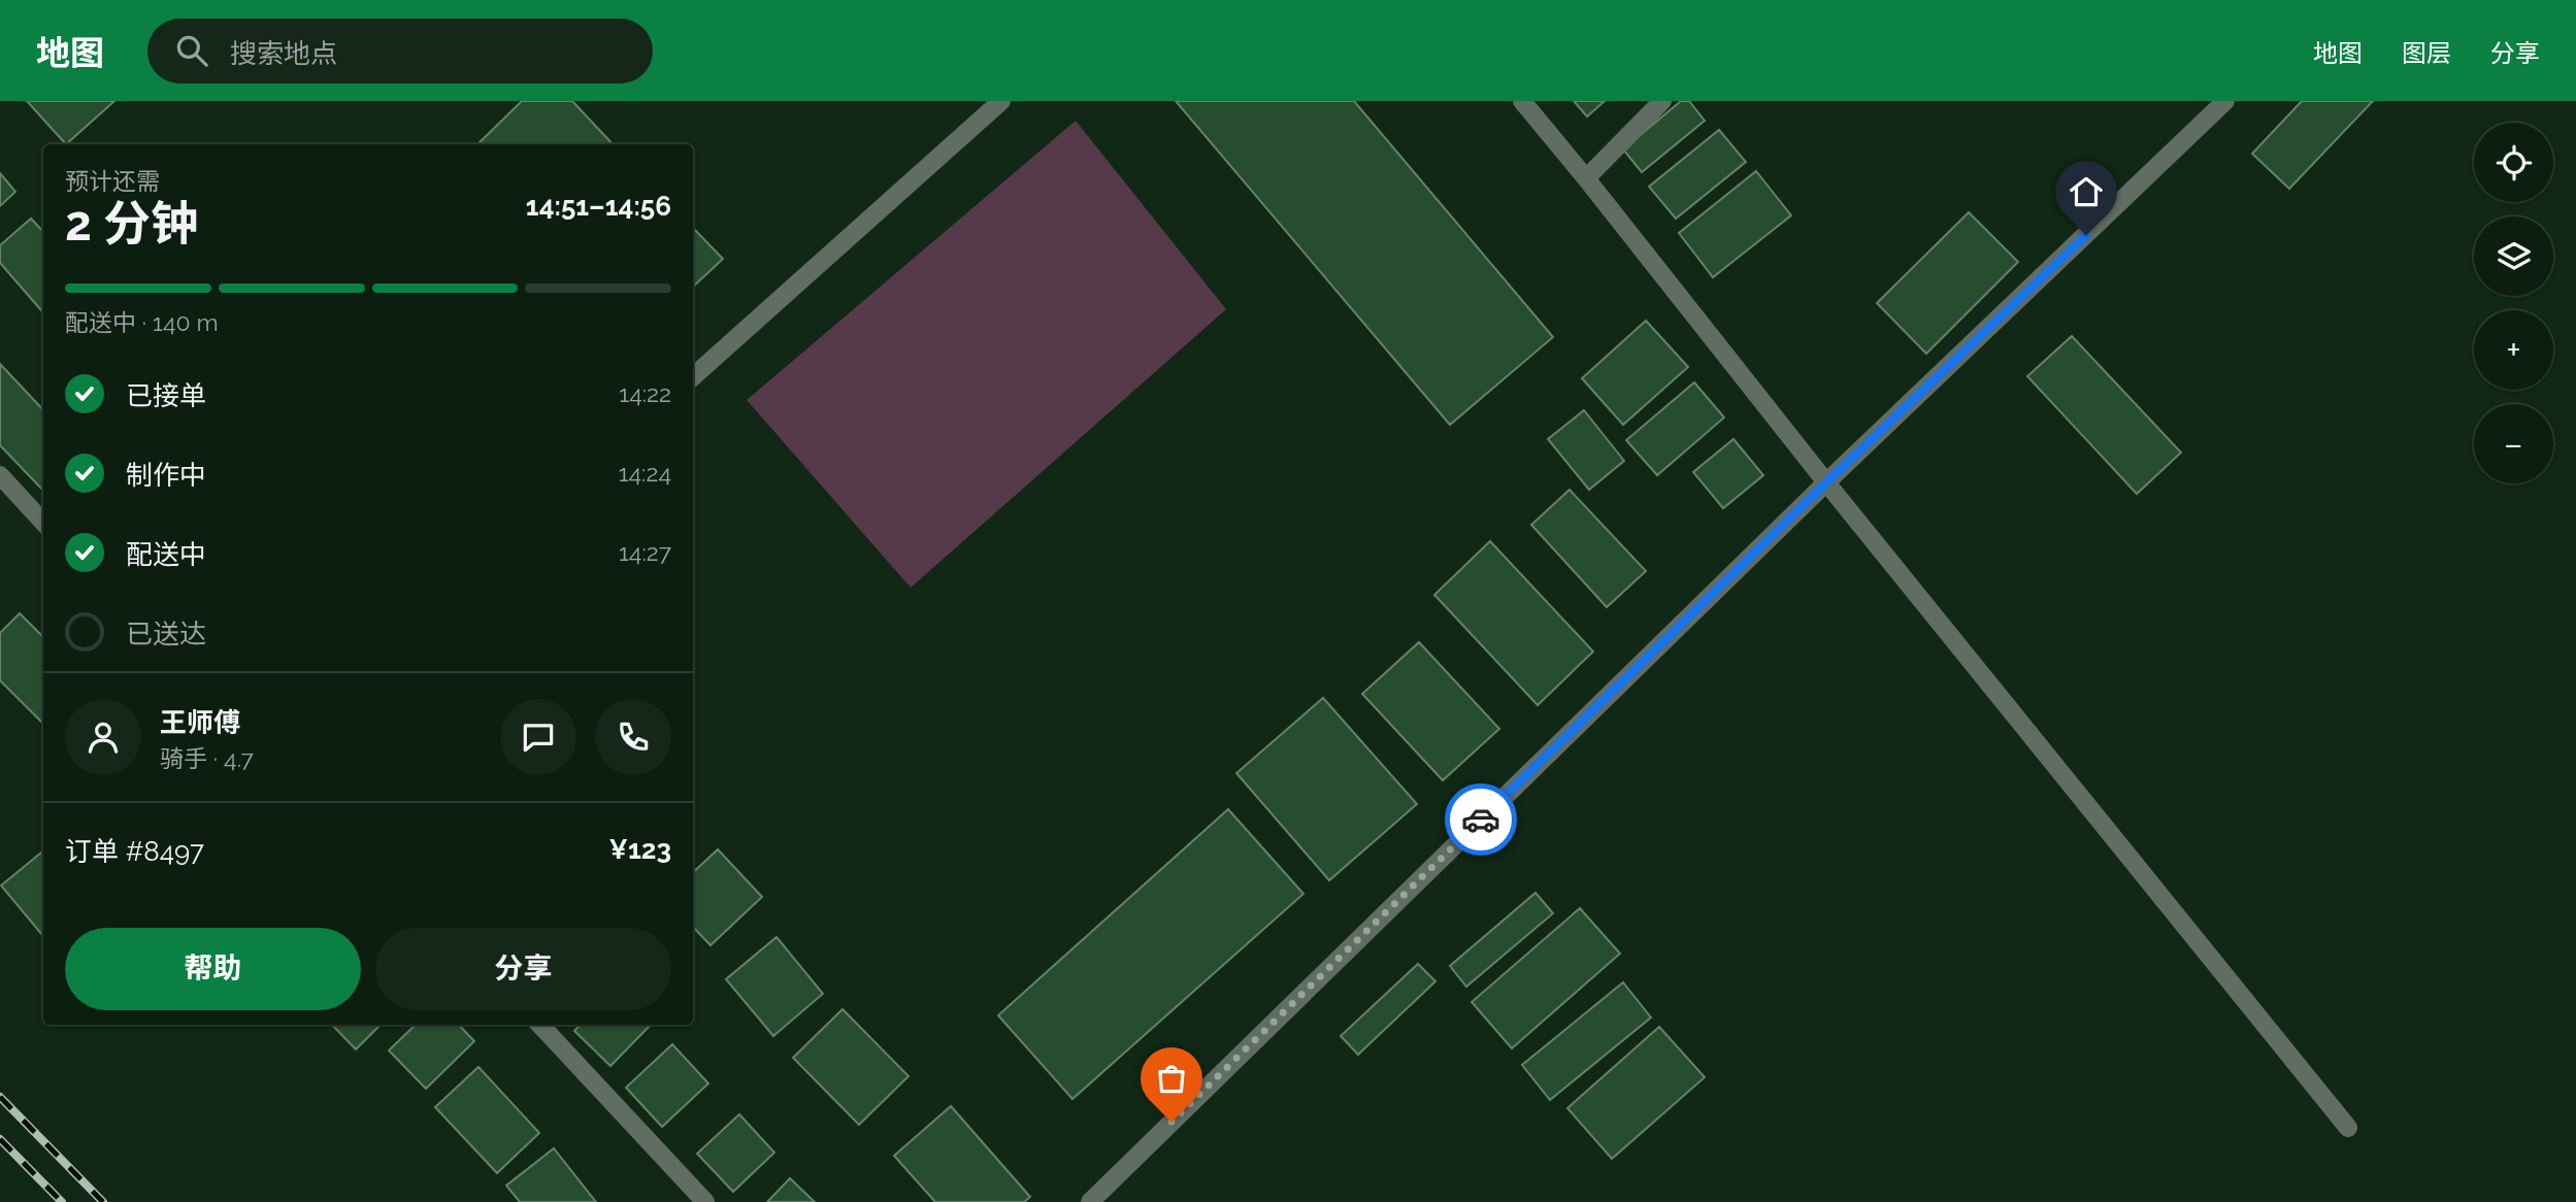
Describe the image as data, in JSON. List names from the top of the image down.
{
  "page": {
    "header": "地图",
    "search": "搜索地点",
    "nav": ["地图", "图层", "分享"],
    "map_buttons": ["+", "−"],
    "heading": ["2 分钟", "预计还需", "14:51–14:56"],
    "panel": [
      "王师傅",
      "骑手 · 4.7",
      "订单 #8497",
      "¥123"
    ],
    "bar": "配送中 · 140 m",
    "list": [
      ["已接单", "14:22"],
      ["制作中", "14:24"],
      ["配送中", "14:27"],
      "已送达"
    ],
    "buttons": ["帮助", "分享"]
  }
}
